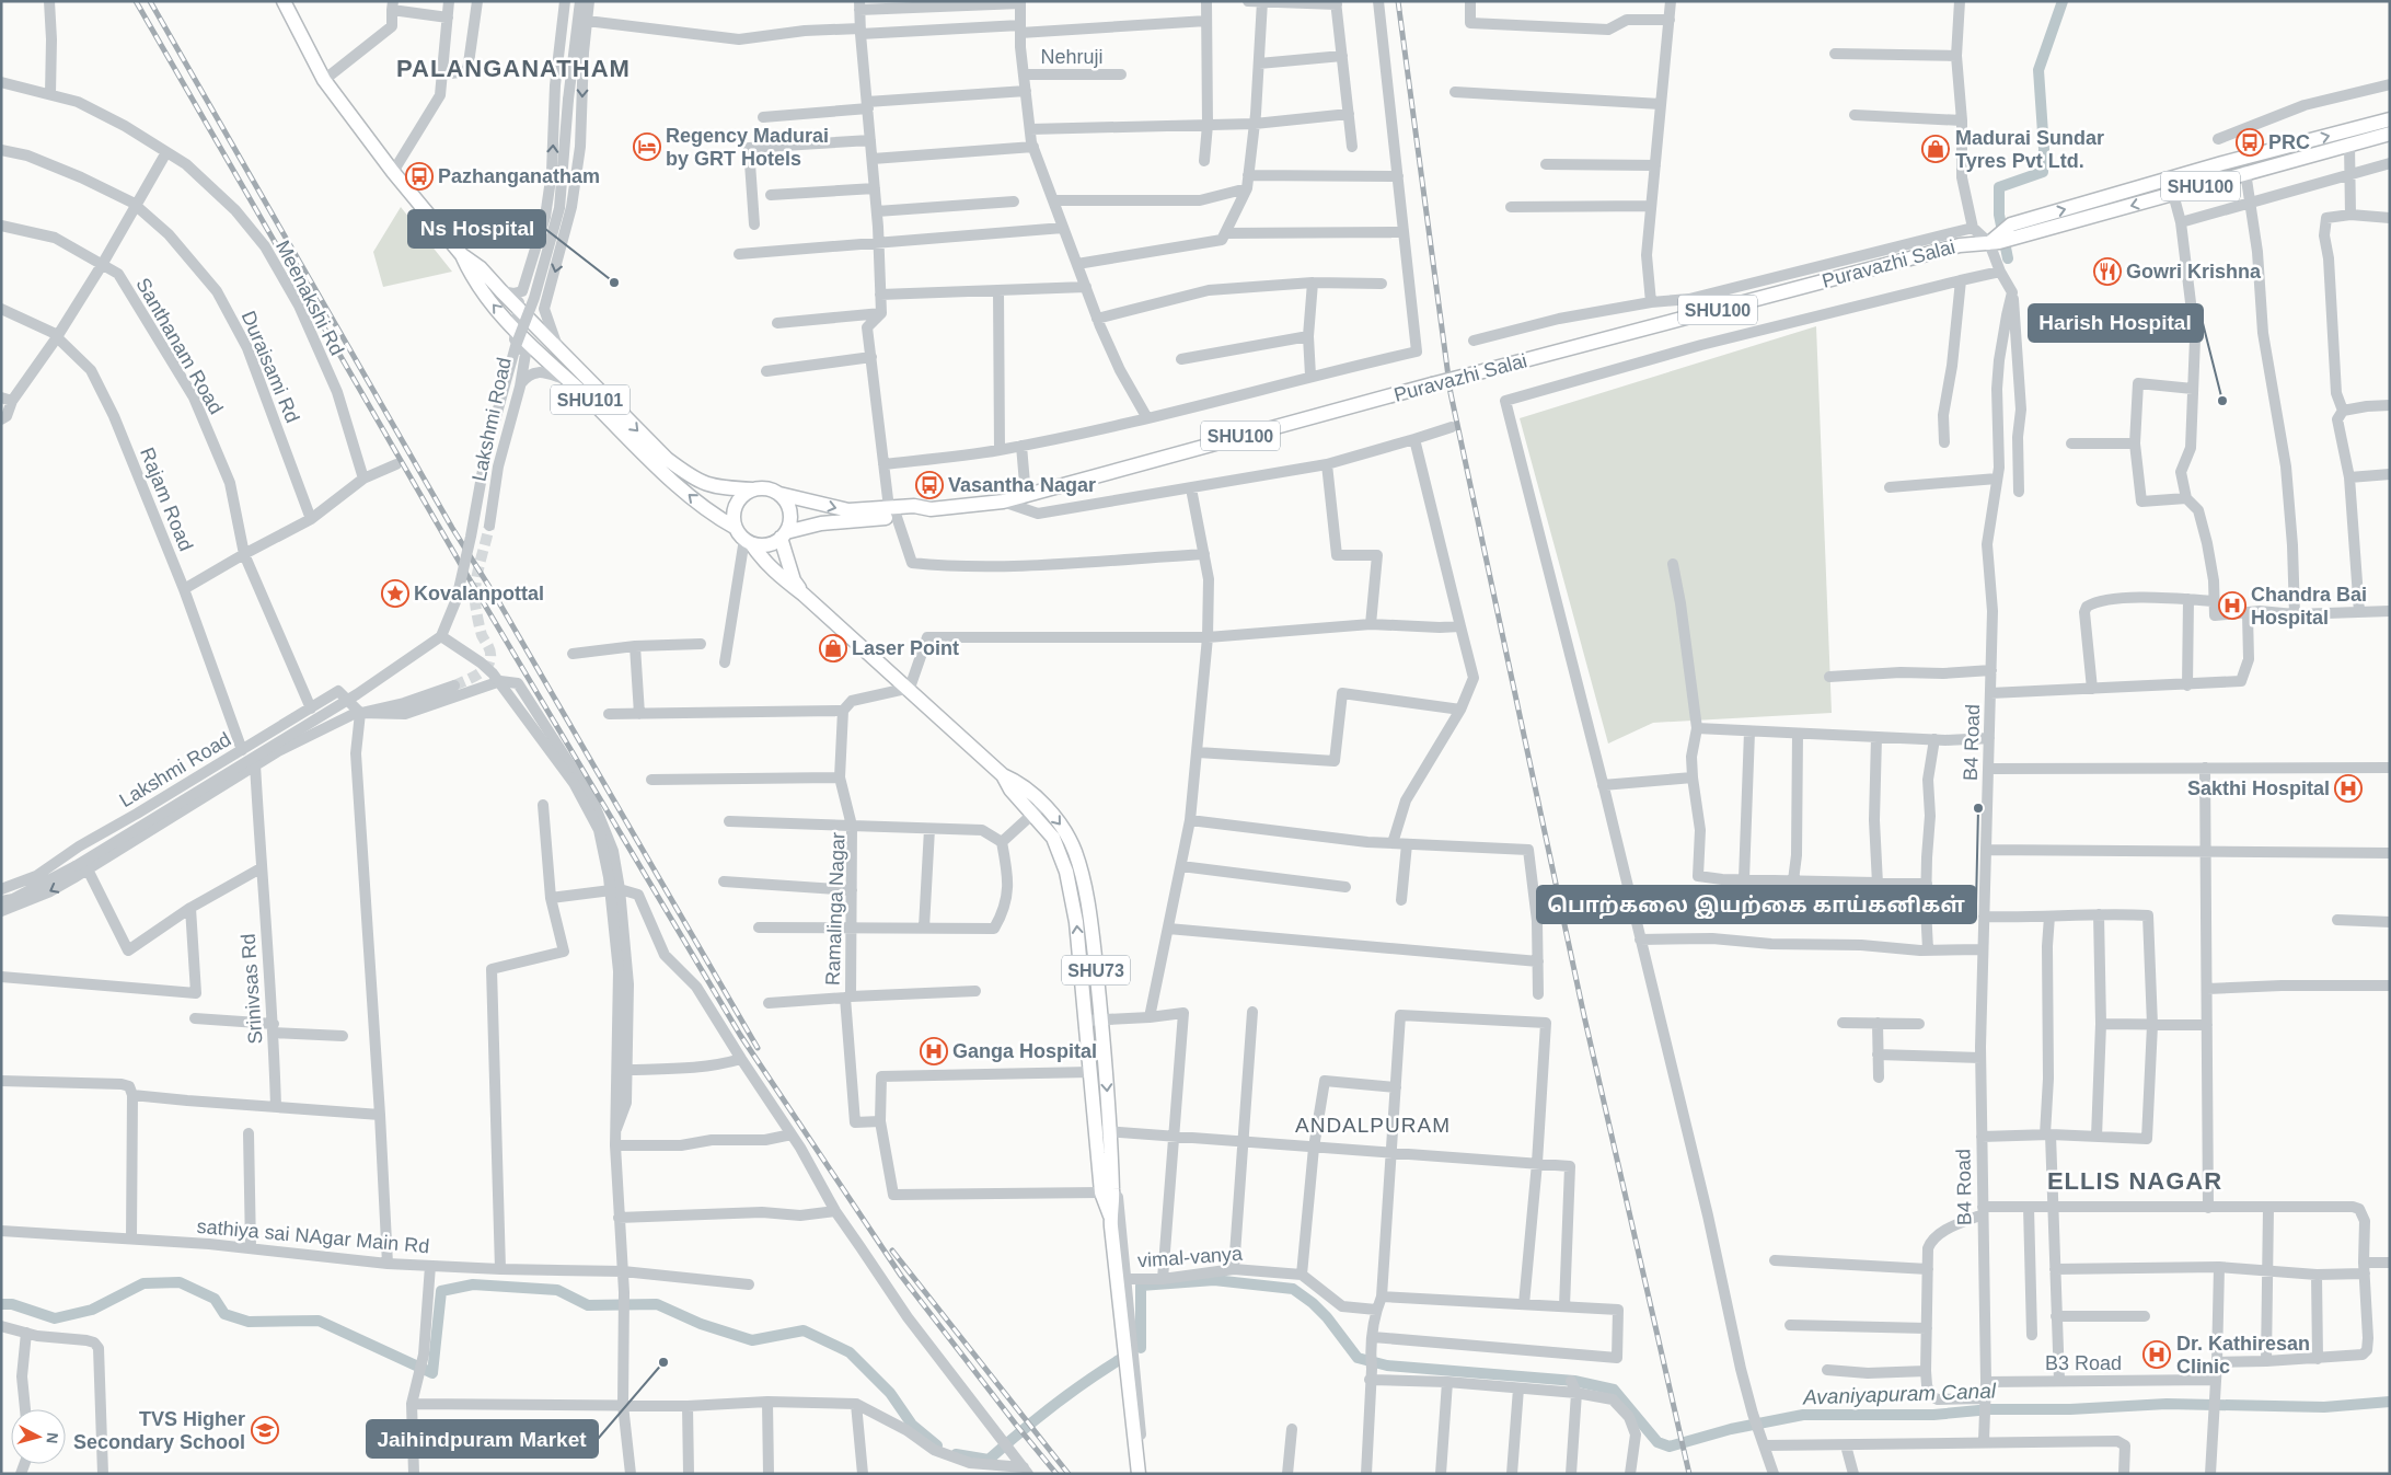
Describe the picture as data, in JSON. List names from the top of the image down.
{
  "streets": {
    "main road": [
      "SHU100",
      "Puravazhi Salai",
      "SHU101",
      "SHU73"
    ],
    "street": [
      "Nehruji",
      "Meenakshi Rd",
      "Santhanam Road",
      "Duraisami Rd",
      "Lakshmi Road",
      "Rajam Road",
      "B4 Road",
      "Ramalinga Nagar",
      "Srinivsas Rd",
      "sathiya sai NAgar Main Rd",
      "vimal-vanya",
      "B3 Road"
    ]
  },
  "crossings": [
    ["Puravazhi Salai", "SHU101"],
    ["Puravazhi Salai", "SHU73"],
    ["Santhanam Road", "Lakshmi Road"],
    ["SHU101", "Lakshmi Road"],
    ["SHU101", "SHU73"],
    ["Lakshmi Road", "Rajam Road"],
    ["Lakshmi Road", "Srinivsas Rd"],
    ["B4 Road", "B3 Road"]
  ],
  "districts": ["PALANGANATHAM", "ANDALPURAM", "ELLIS NAGAR"],
  "water": ["Avaniyapuram Canal"],
  "places": {
    "bus stop": ["PRC", "Pazhanganatham", "Vasantha Nagar"],
    "hotel": ["Regency Madurai by GRT Hotels"],
    "shop": ["Madurai Sundar Tyres Pvt Ltd.", "Laser Point"],
    "restaurant": ["Gowri Krishna"],
    "other": [
      "Ns Hospital",
      "Harish Hospital",
      "பொற்கலை இயற்கை காய்கனிகள்",
      "Jaihindpuram Market"
    ],
    "place": ["Kovalanpottal"],
    "hospital": [
      "Chandra Bai Hospital",
      "Sakthi Hospital",
      "Ganga Hospital",
      "Dr. Kathiresan Clinic"
    ],
    "school or university": ["TVS Higher Secondary School"]
  },
  "north": "right"
}
